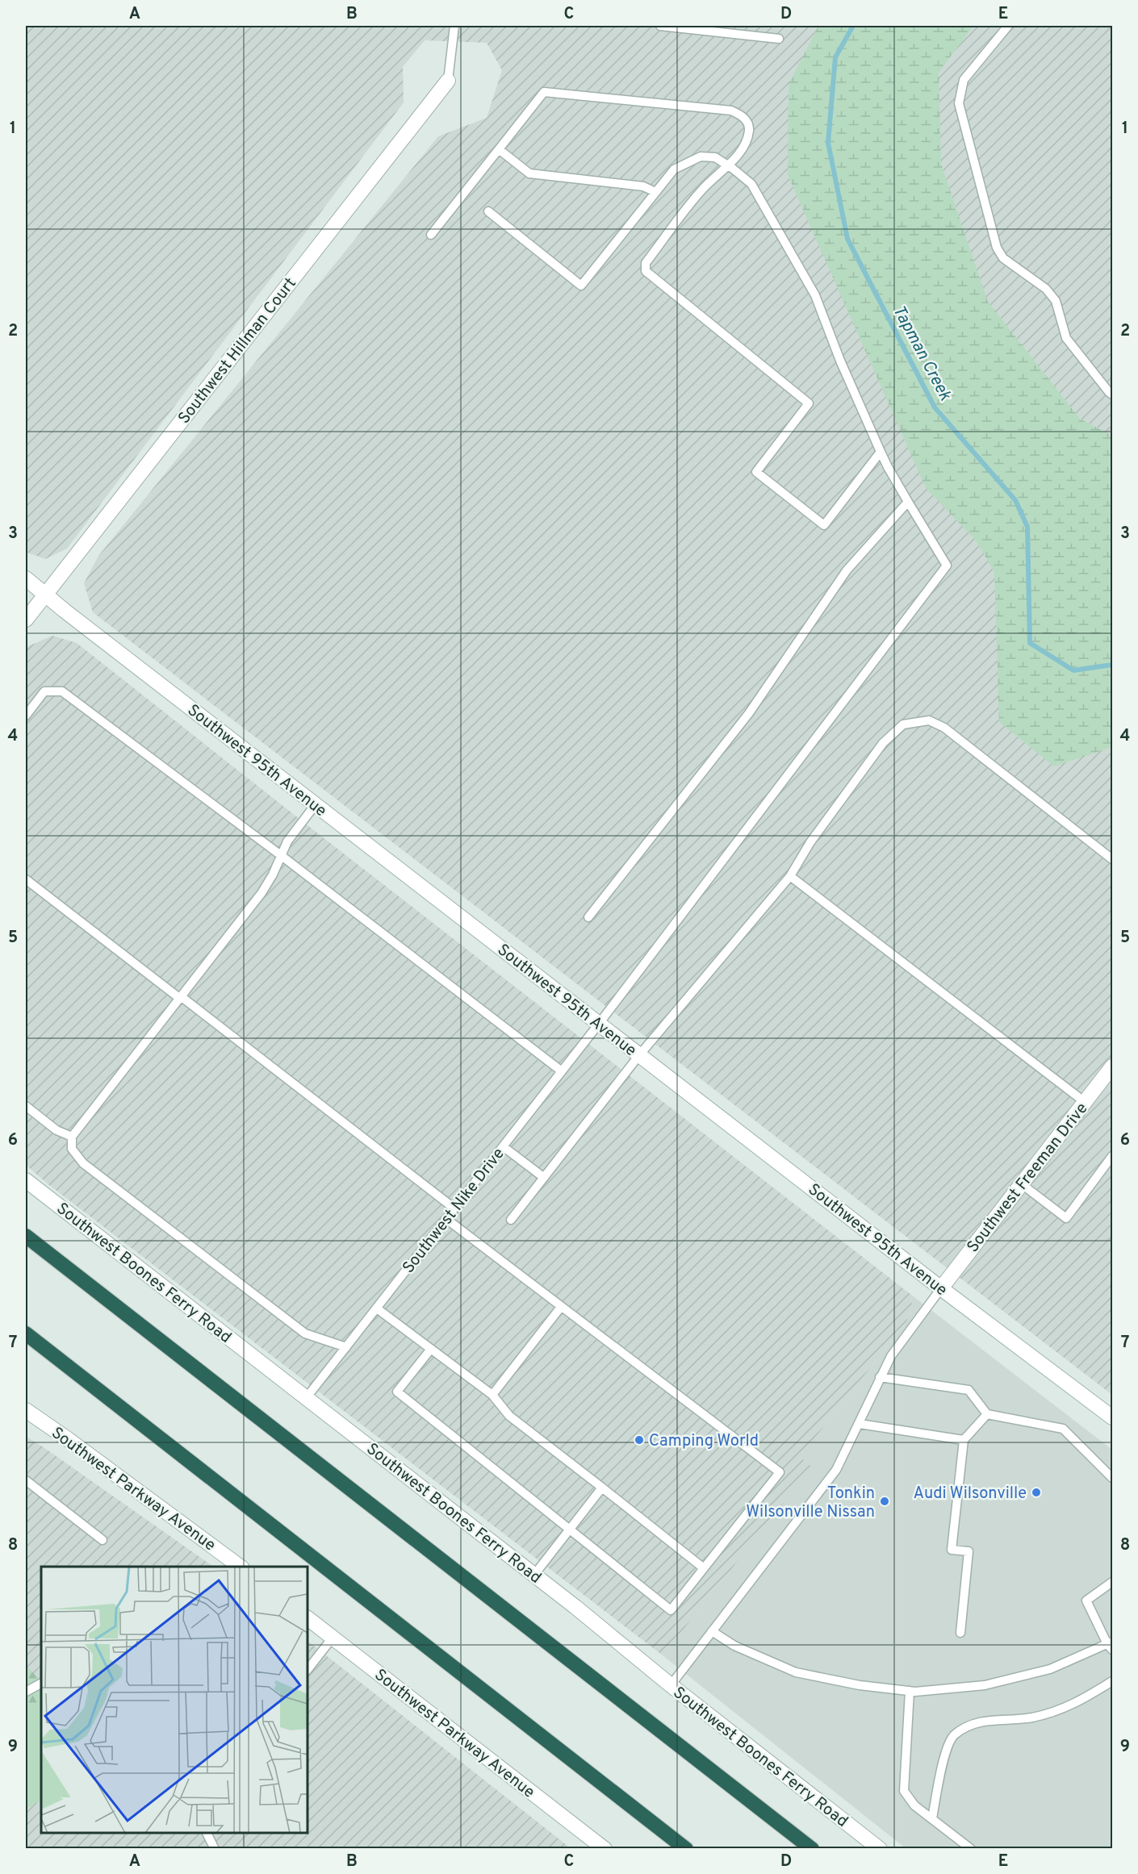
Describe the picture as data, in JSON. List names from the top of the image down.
{
  "streets": {
    "street": [
      "Southwest Hillman Court",
      "Southwest 95th Avenue",
      "Southwest Freeman Drive",
      "Southwest Boones Ferry Road",
      "Southwest Parkway Avenue"
    ],
    "lane": ["Southwest Nike Drive"]
  },
  "crossings": [
    ["Southwest Hillman Court", "Southwest 95th Avenue"],
    ["Southwest 95th Avenue", "Southwest Freeman Drive"],
    ["Southwest 95th Avenue", "Southwest Nike Drive"],
    ["Southwest Nike Drive", "Southwest Boones Ferry Road"]
  ],
  "water": ["Tapman Creek"],
  "places": ["Camping World", "Audi Wilsonville", "Tonkin Wilsonville Nissan"],
  "grid": {
    "columns": [
      "A",
      "B",
      "C",
      "D",
      "E"
    ],
    "rows": [
      "1",
      "2",
      "3",
      "4",
      "5",
      "6",
      "7",
      "8",
      "9"
    ]
  }
}
